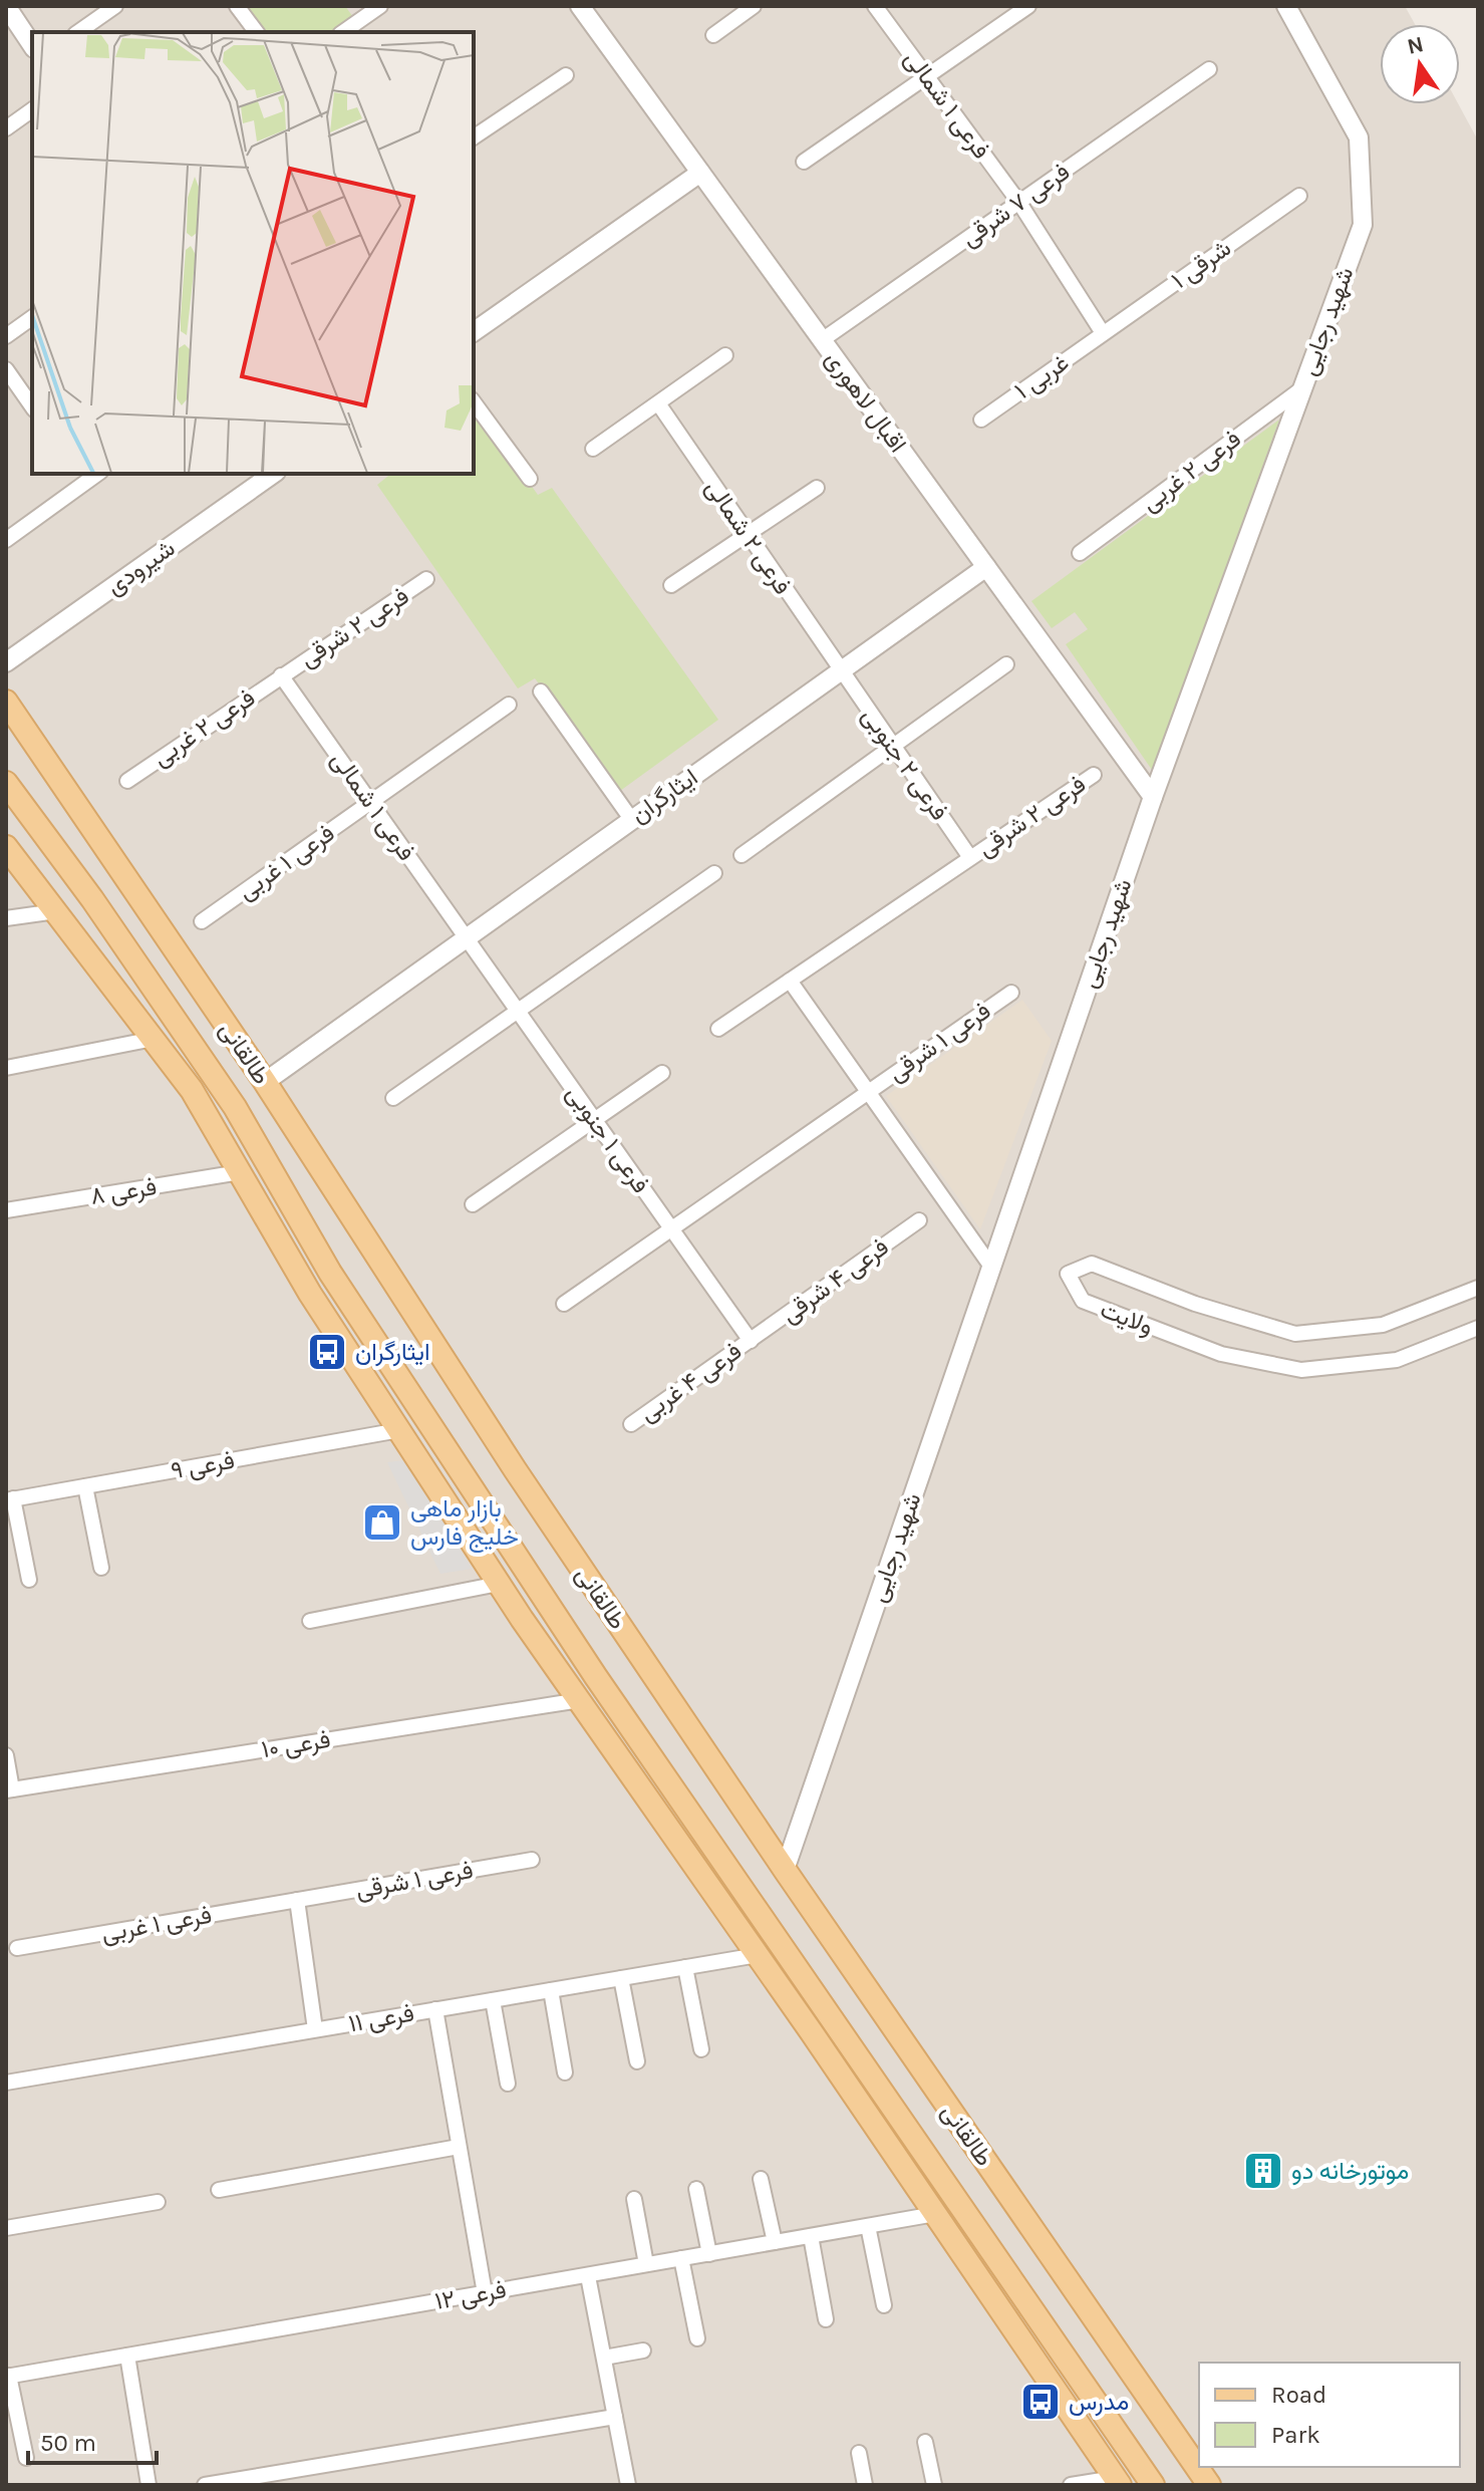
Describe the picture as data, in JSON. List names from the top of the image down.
{
  "streets": {
    "main road": ["طالقانی"],
    "street": [
      "فرعی ۱ شمالی",
      "فرعی ۷ شرقی",
      "۱ شرقی",
      "شهید رجایی",
      "۱ غربی",
      "اقبال لاهوری",
      "فرعی ۲ غربی",
      "فرعی ۲ شمالی",
      "شیرودی",
      "فرعی ۲ شرقی",
      "فرعی ۲ جنوبی",
      "ایثارگران",
      "فرعی ۱ غربی",
      "فرعی ۱ شرقی",
      "فرعی ۱ جنوبی",
      "فرعی ۸",
      "فرعی ۴ شرقی",
      "ولایت",
      "فرعی ۴ غربی",
      "فرعی ۹",
      "فرعی ۱۰",
      "فرعی ۱۱",
      "فرعی ۱۲"
    ]
  },
  "crossings": [
    ["فرعی ۱ شمالی", "فرعی ۷ شرقی"],
    ["فرعی ۱ شمالی", "فرعی ۲ غربی"],
    ["فرعی ۱ شمالی", "فرعی ۲ شرقی"],
    ["فرعی ۱ شمالی", "ایثارگران"],
    ["فرعی ۱ شمالی", "فرعی ۱ غربی"],
    ["فرعی ۱ شمالی", "فرعی ۱ جنوبی"],
    ["فرعی ۷ شرقی", "اقبال لاهوری"],
    ["۱ شرقی", "۱ غربی"],
    ["شهید رجایی", "اقبال لاهوری"],
    ["شهید رجایی", "فرعی ۲ غربی"],
    ["شهید رجایی", "طالقانی"],
    ["اقبال لاهوری", "ایثارگران"],
    ["فرعی ۲ غربی", "فرعی ۲ شرقی"],
    ["فرعی ۲ شمالی", "فرعی ۲ جنوبی"],
    ["فرعی ۲ شمالی", "ایثارگران"],
    ["فرعی ۲ شرقی", "فرعی ۲ جنوبی"],
    ["فرعی ۲ جنوبی", "ایثارگران"],
    ["ایثارگران", "طالقانی"],
    ["ایثارگران", "فرعی ۱ جنوبی"],
    ["فرعی ۱ غربی", "فرعی ۱ شرقی"],
    ["فرعی ۱ جنوبی", "فرعی ۴ شرقی"],
    ["فرعی ۱ جنوبی", "فرعی ۴ غربی"],
    ["فرعی ۴ شرقی", "فرعی ۴ غربی"]
  ],
  "places": {
    "bus stop": ["ایثارگران", "مدرس"],
    "shop": ["بازار ماهی خلیج فارس"],
    "building": ["موتورخانه دو"]
  },
  "legend": ["Road", "Park"],
  "scale_bar": "50 m",
  "north": "top"
}
